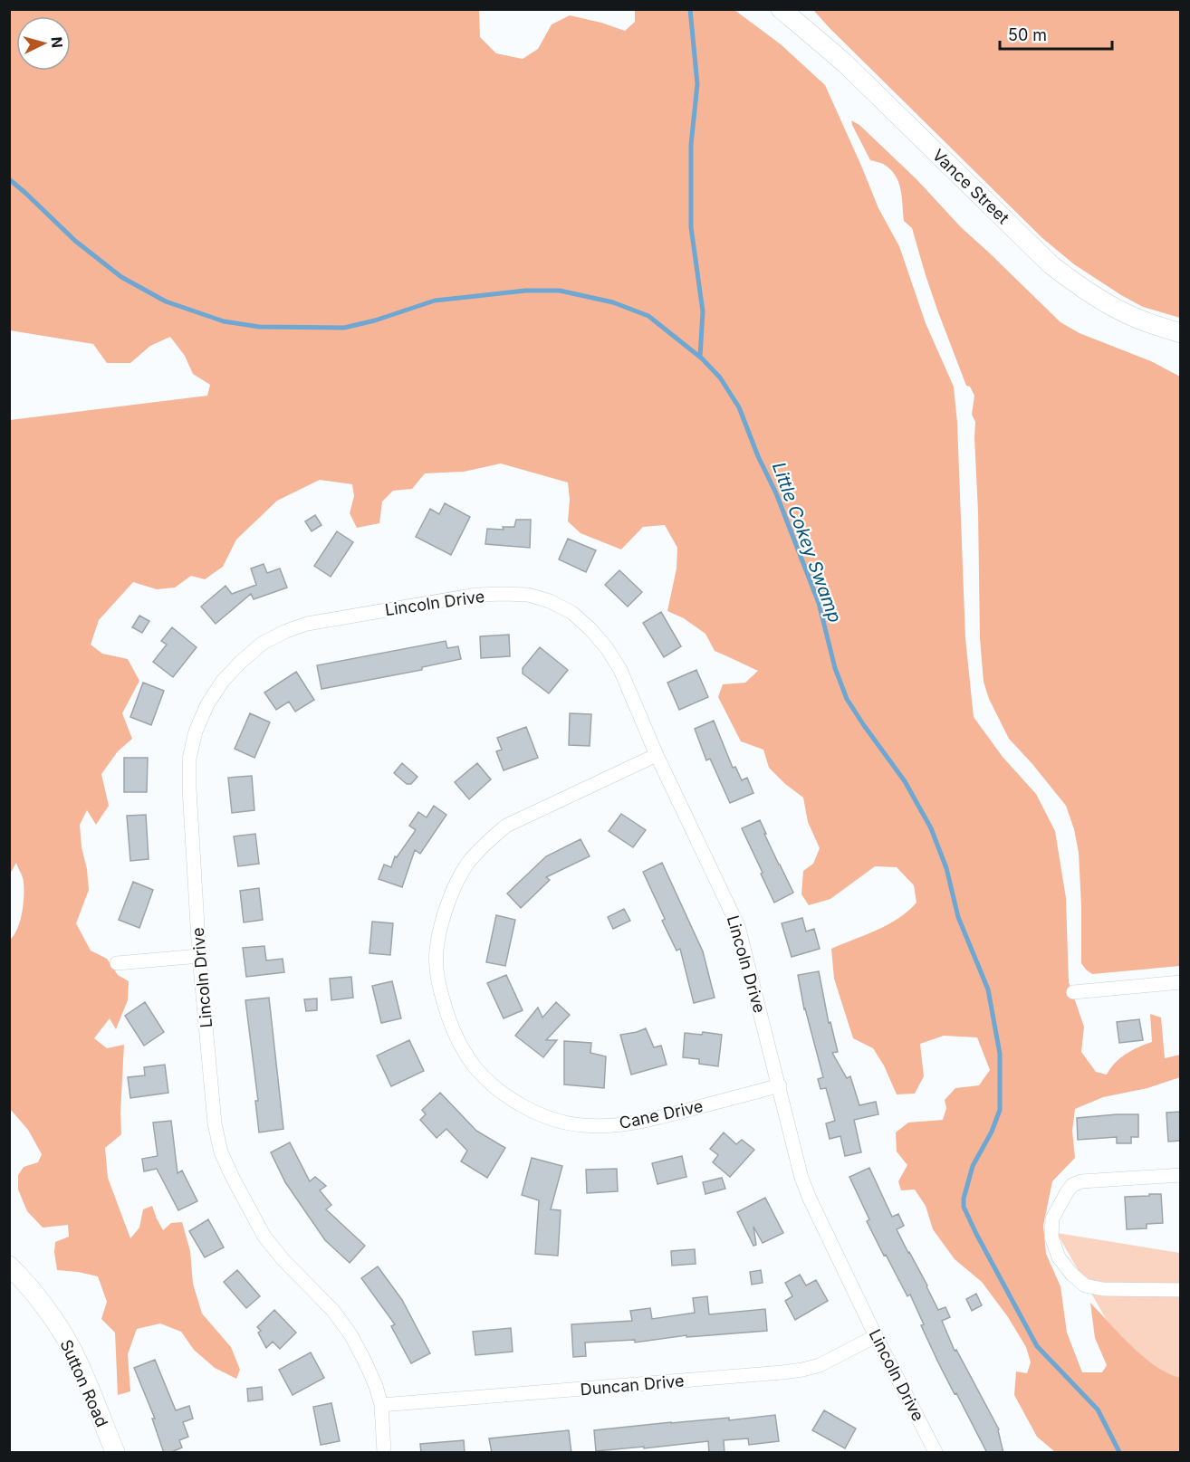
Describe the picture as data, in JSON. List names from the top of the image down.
{
  "streets": {
    "street": [
      "Vance Street",
      "Lincoln Drive",
      "Cane Drive",
      "Sutton Road",
      "Duncan Drive"
    ]
  },
  "crossings": [
    ["Lincoln Drive", "Cane Drive"],
    ["Lincoln Drive", "Duncan Drive"]
  ],
  "water": ["Little Cokey Swamp"],
  "scale_bar": "50 m",
  "north": "right"
}
